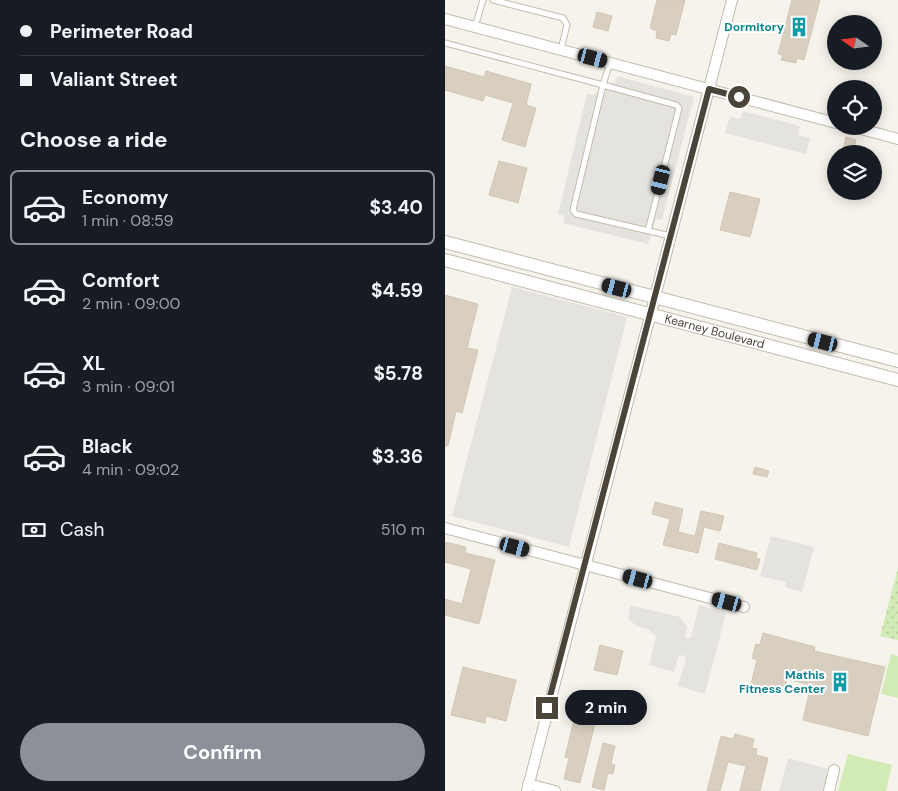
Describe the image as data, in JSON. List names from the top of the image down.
{
  "streets": {
    "street": ["Kearney Boulevard"]
  },
  "places": {
    "building": ["Dormitory", "Mathis Fitness Center"]
  },
  "north": "left",
  "page": {
    "banner": ["Perimeter Road", "Valiant Street"],
    "heading": "Choose a ride",
    "list": [
      {
        "name": "Economy",
        "note": "1 min · 08:59",
        "value": "$3.40"
      },
      {
        "name": "Comfort",
        "note": "2 min · 09:00",
        "value": "$4.59"
      },
      {
        "name": "XL",
        "note": "3 min · 09:01",
        "value": "$5.78"
      },
      {
        "name": "Black",
        "note": "4 min · 09:02",
        "value": "$3.36"
      }
    ],
    "pay": ["Cash", "510 m"],
    "bubble": "2 min",
    "buttons": "Confirm"
  }
}
